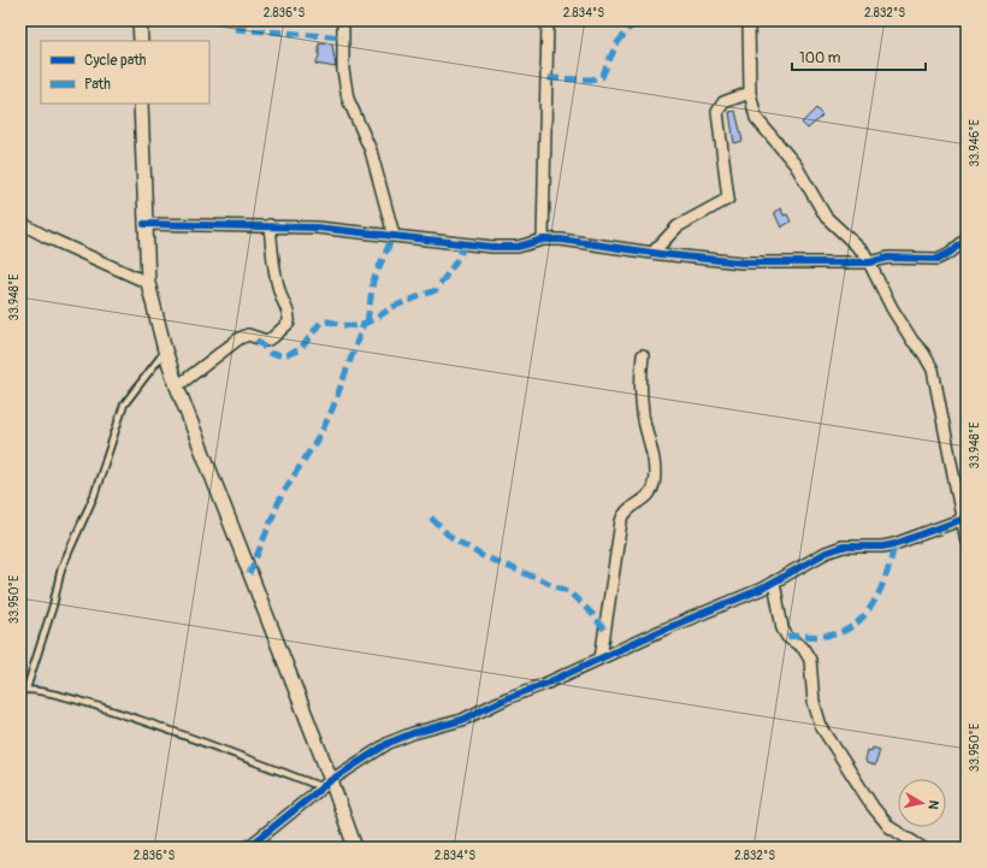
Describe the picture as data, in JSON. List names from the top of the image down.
{
  "legend": ["Cycle path", "Path"],
  "scale_bar": "100 m",
  "north": "right",
  "coordinates": [
    "2.836°S",
    "2.834°S",
    "2.832°S",
    "33.946°E",
    "33.948°E",
    "33.950°E"
  ]
}
